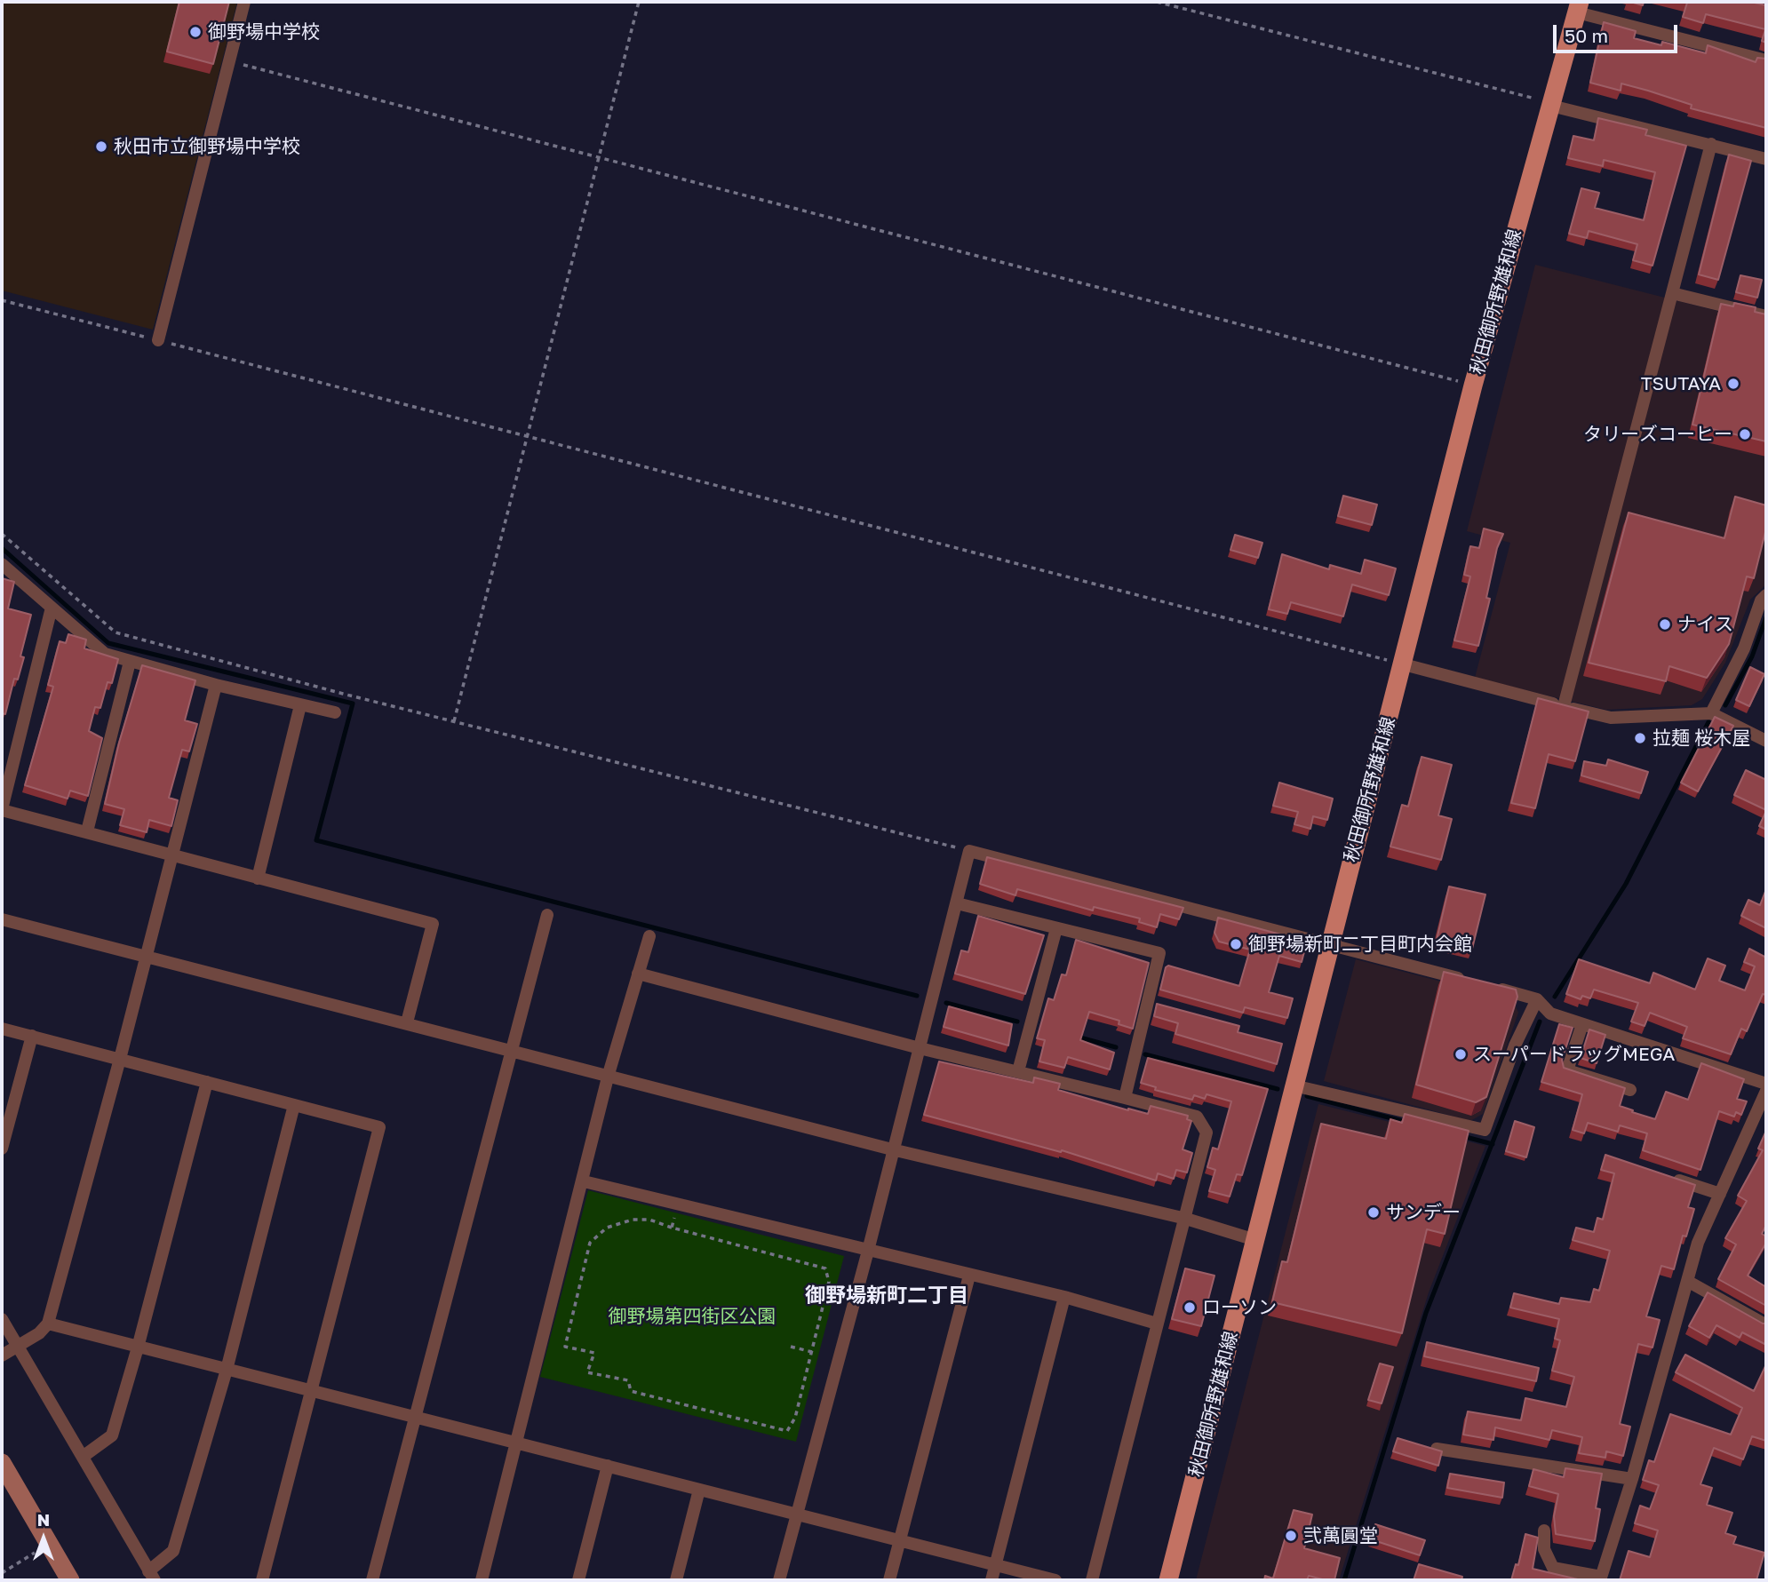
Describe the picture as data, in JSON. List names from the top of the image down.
{
  "streets": {
    "main road": ["秋田御所野雄和線"]
  },
  "districts": ["御野場新町二丁目"],
  "parks": ["御野場第四街区公園"],
  "places": [
    "御野場中学校",
    "秋田市立御野場中学校",
    "TSUTAYA",
    "タリーズコーヒー",
    "ナイス",
    "拉麺 桜木屋",
    "御野場新町二丁目町内会館",
    "スーパードラッグMEGA",
    "サンデー",
    "ローソン",
    "弐萬圓堂"
  ],
  "scale_bar": "50 m",
  "north": "top"
}
